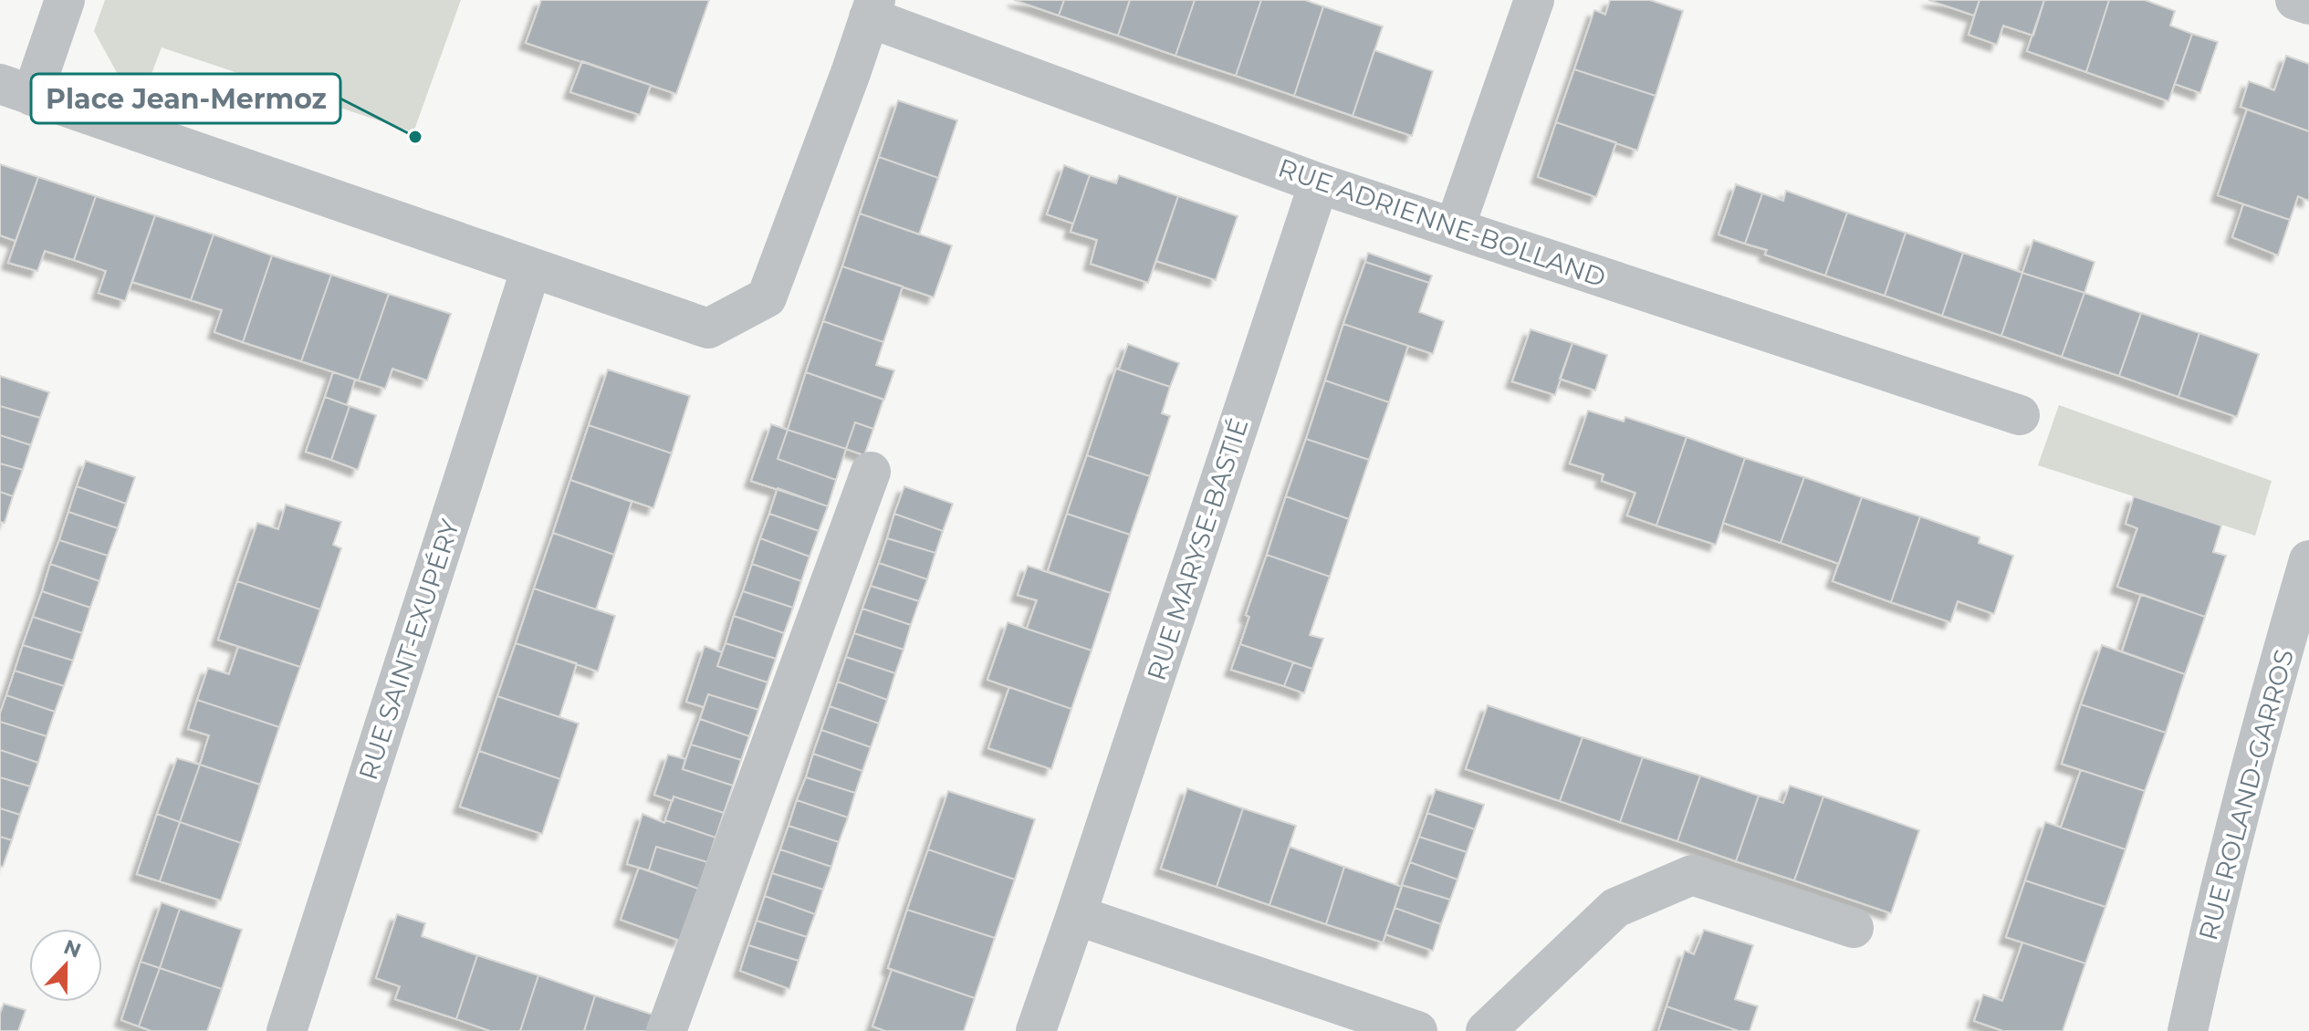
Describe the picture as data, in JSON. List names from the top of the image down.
{
  "streets": {
    "street": [
      "RUE ADRIENNE-BOLLAND",
      "RUE MARYSE-BASTIÉ",
      "RUE SAINT-EXUPÉRY",
      "RUE ROLAND-GARROS"
    ]
  },
  "crossings": [
    ["RUE ADRIENNE-BOLLAND", "RUE MARYSE-BASTIÉ"]
  ],
  "places": ["Place Jean-Mermoz"],
  "north": "top"
}
